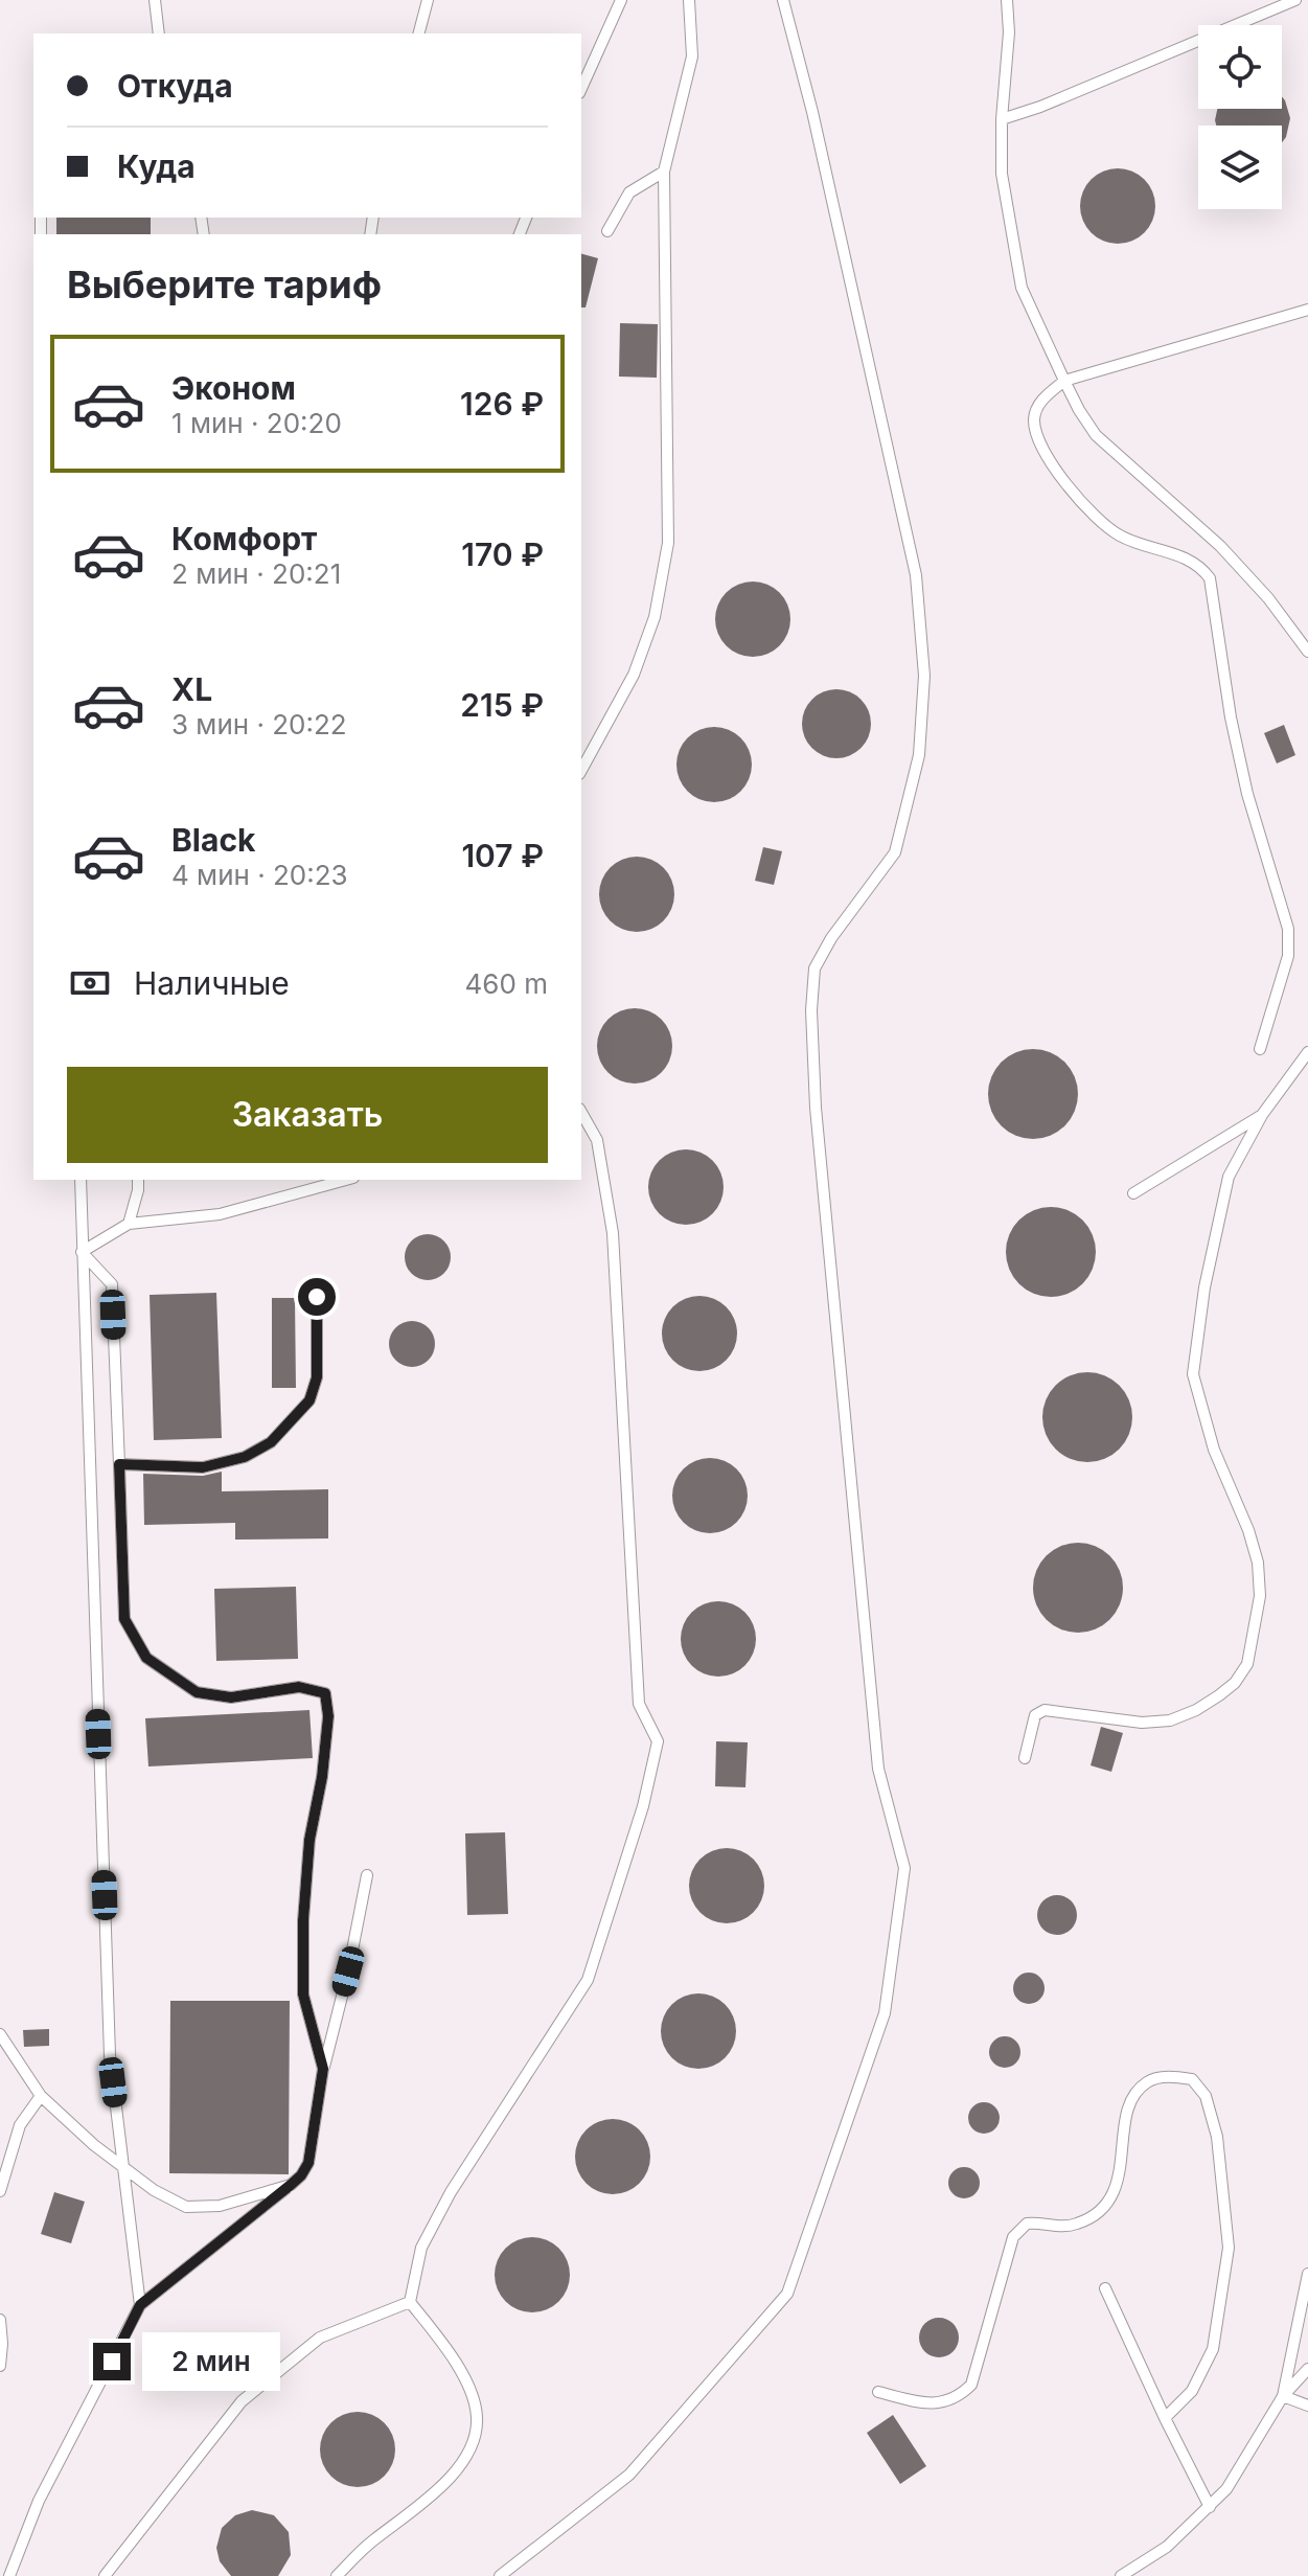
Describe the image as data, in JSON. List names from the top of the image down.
{
  "page": {
    "banner": ["Откуда", "Куда"],
    "heading": "Выберите тариф",
    "list": [
      {
        "name": "Эконом",
        "note": "1 мин · 20:20",
        "value": "126 ₽"
      },
      {
        "name": "Комфорт",
        "note": "2 мин · 20:21",
        "value": "170 ₽"
      },
      {
        "name": "XL",
        "note": "3 мин · 20:22",
        "value": "215 ₽"
      },
      {
        "name": "Black",
        "note": "4 мин · 20:23",
        "value": "107 ₽"
      }
    ],
    "pay": ["Наличные", "460 m"],
    "buttons": "Заказать",
    "bubble": "2 мин"
  }
}
